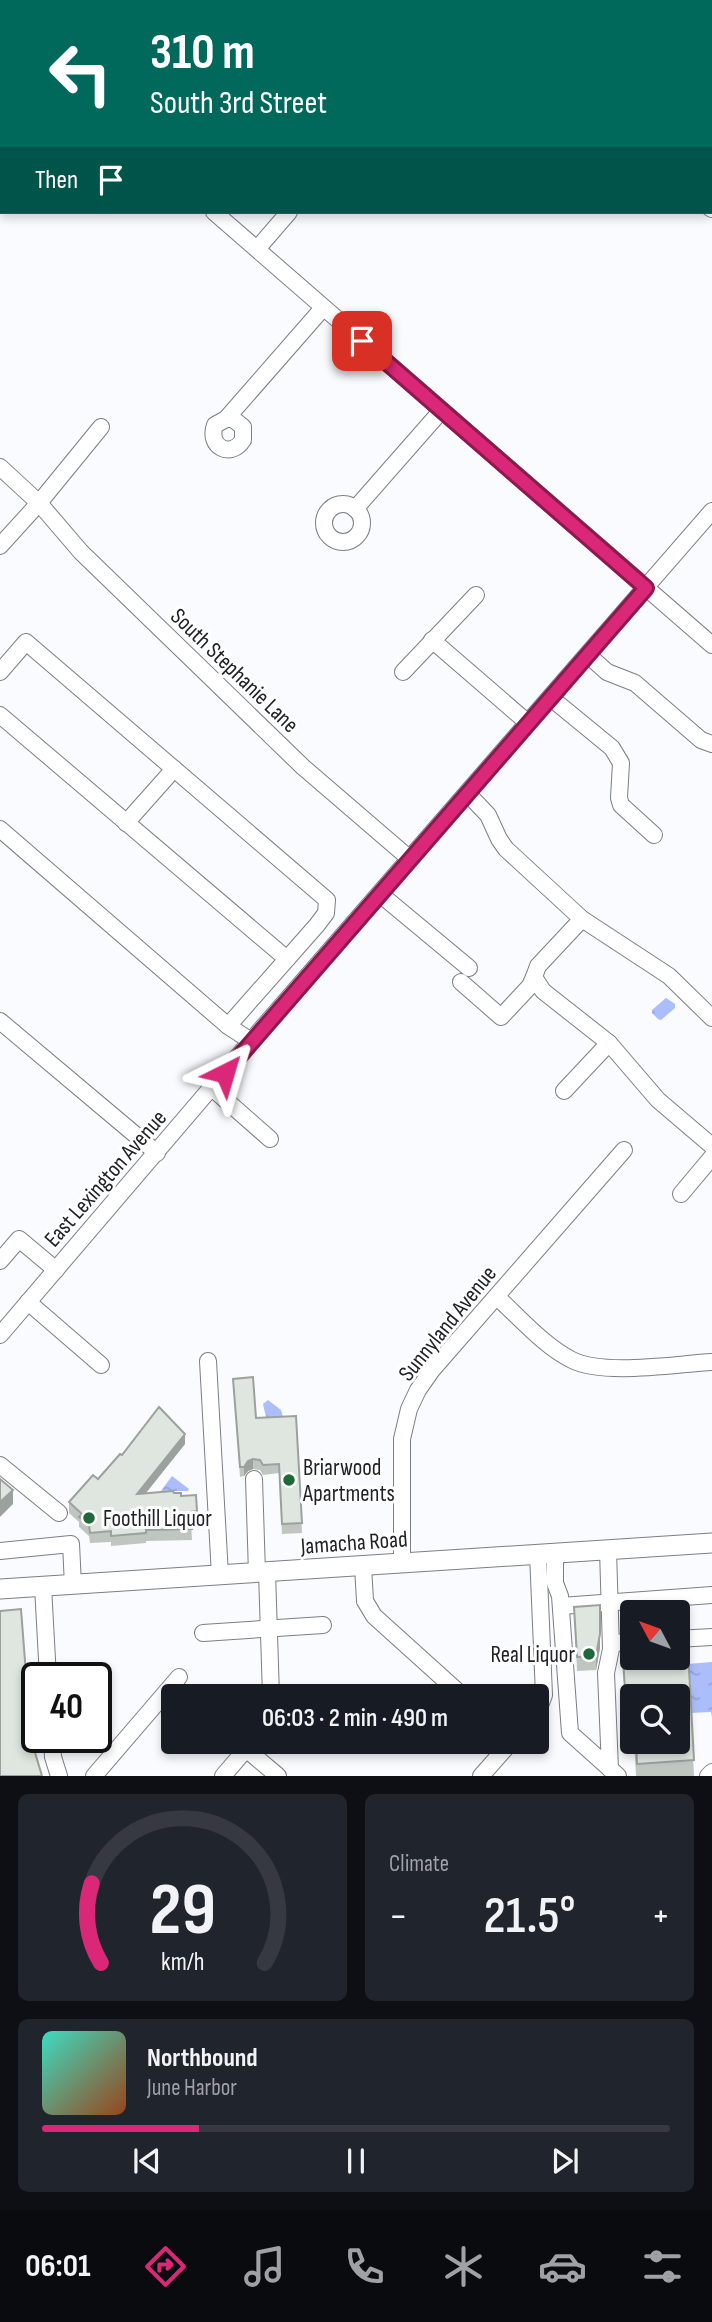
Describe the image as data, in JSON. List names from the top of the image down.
{
  "streets": {
    "main road": ["Jamacha Road"],
    "street": ["South Stephanie Lane", "East Lexington Avenue", "Sunnyland Avenue"]
  },
  "crossings": [
    ["South Stephanie Lane", "East Lexington Avenue"],
    ["Sunnyland Avenue", "Jamacha Road"]
  ],
  "places": ["Briarwood Apartments", "Foothill Liquor", "Real Liquor"],
  "north": "top left",
  "page": {
    "turn": ["310 m", "South 3rd Street"],
    "then": "Then",
    "limit": "40",
    "trip": "06:03 · 2 min · 490 m",
    "tile": "Climate",
    "heat": ["−", "21.5°", "+"],
    "song": ["Northbound", "June Harbor"],
    "tabs": "06:01",
    "gauge": ["29", "km/h"]
  }
}
